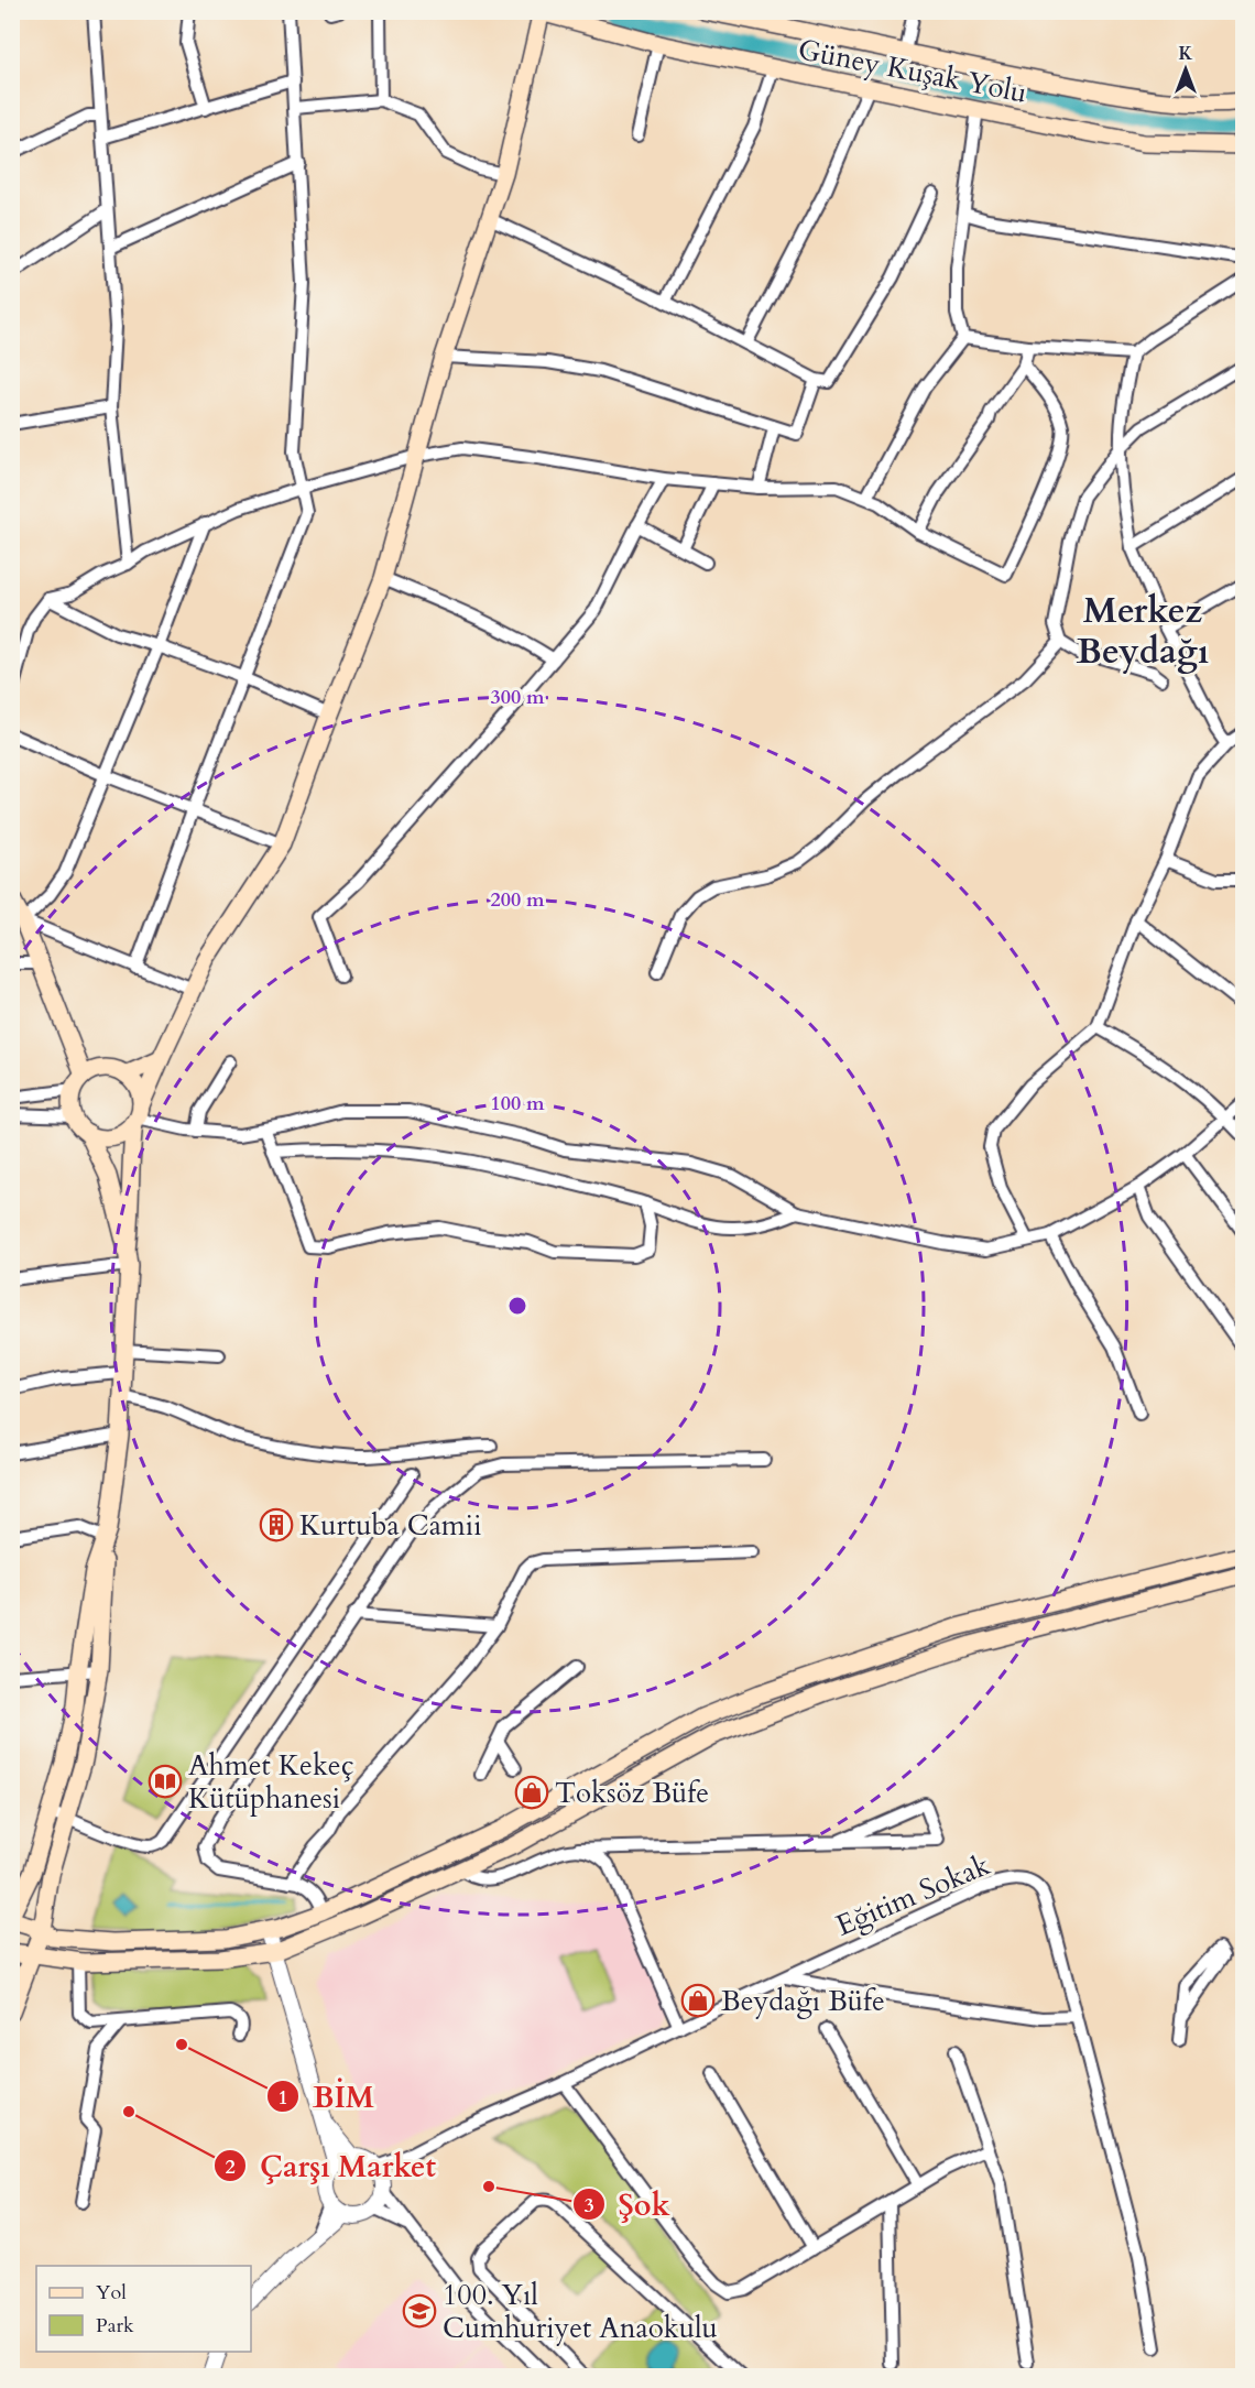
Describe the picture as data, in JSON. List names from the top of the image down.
{
  "streets": {
    "main road": ["Güney Kuşak Yolu"],
    "street": ["Eğitim Sokak"]
  },
  "districts": ["Merkez Beydağı"],
  "places": {
    "building": ["Kurtuba Camii"],
    "library": ["Ahmet Kekeç Kütüphanesi"],
    "shop": ["Toksöz Büfe", "Beydağı Büfe"],
    "other": ["BİM", "Çarşı Market", "Şok"],
    "school or university": ["100. Yıl Cumhuriyet Anaokulu"]
  },
  "legend": ["Yol", "Park"],
  "north": "top",
  "rings": ["300 m", "200 m", "100 m"]
}
